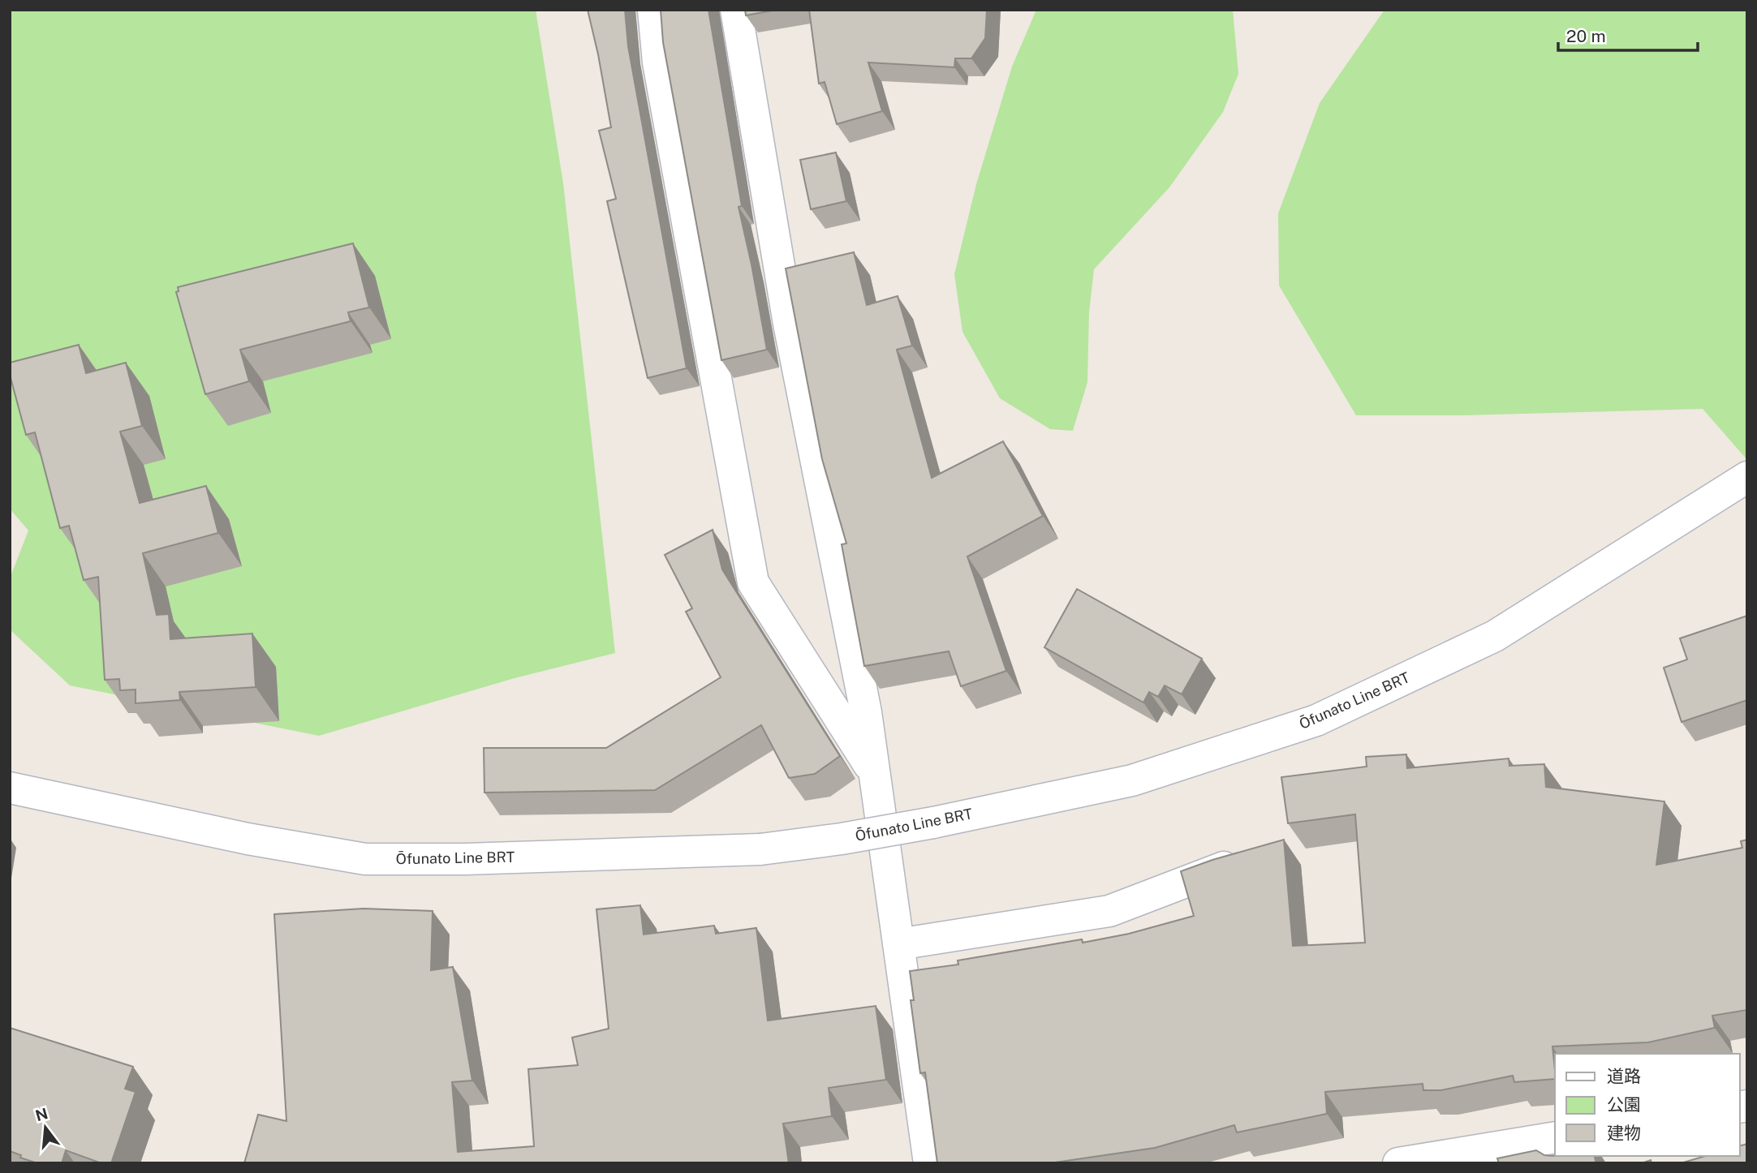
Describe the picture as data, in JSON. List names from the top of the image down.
{
  "streets": {
    "street": ["Ōfunato Line BRT"]
  },
  "legend": ["道路", "公園", "建物"],
  "scale_bar": "20 m",
  "north": "top"
}
